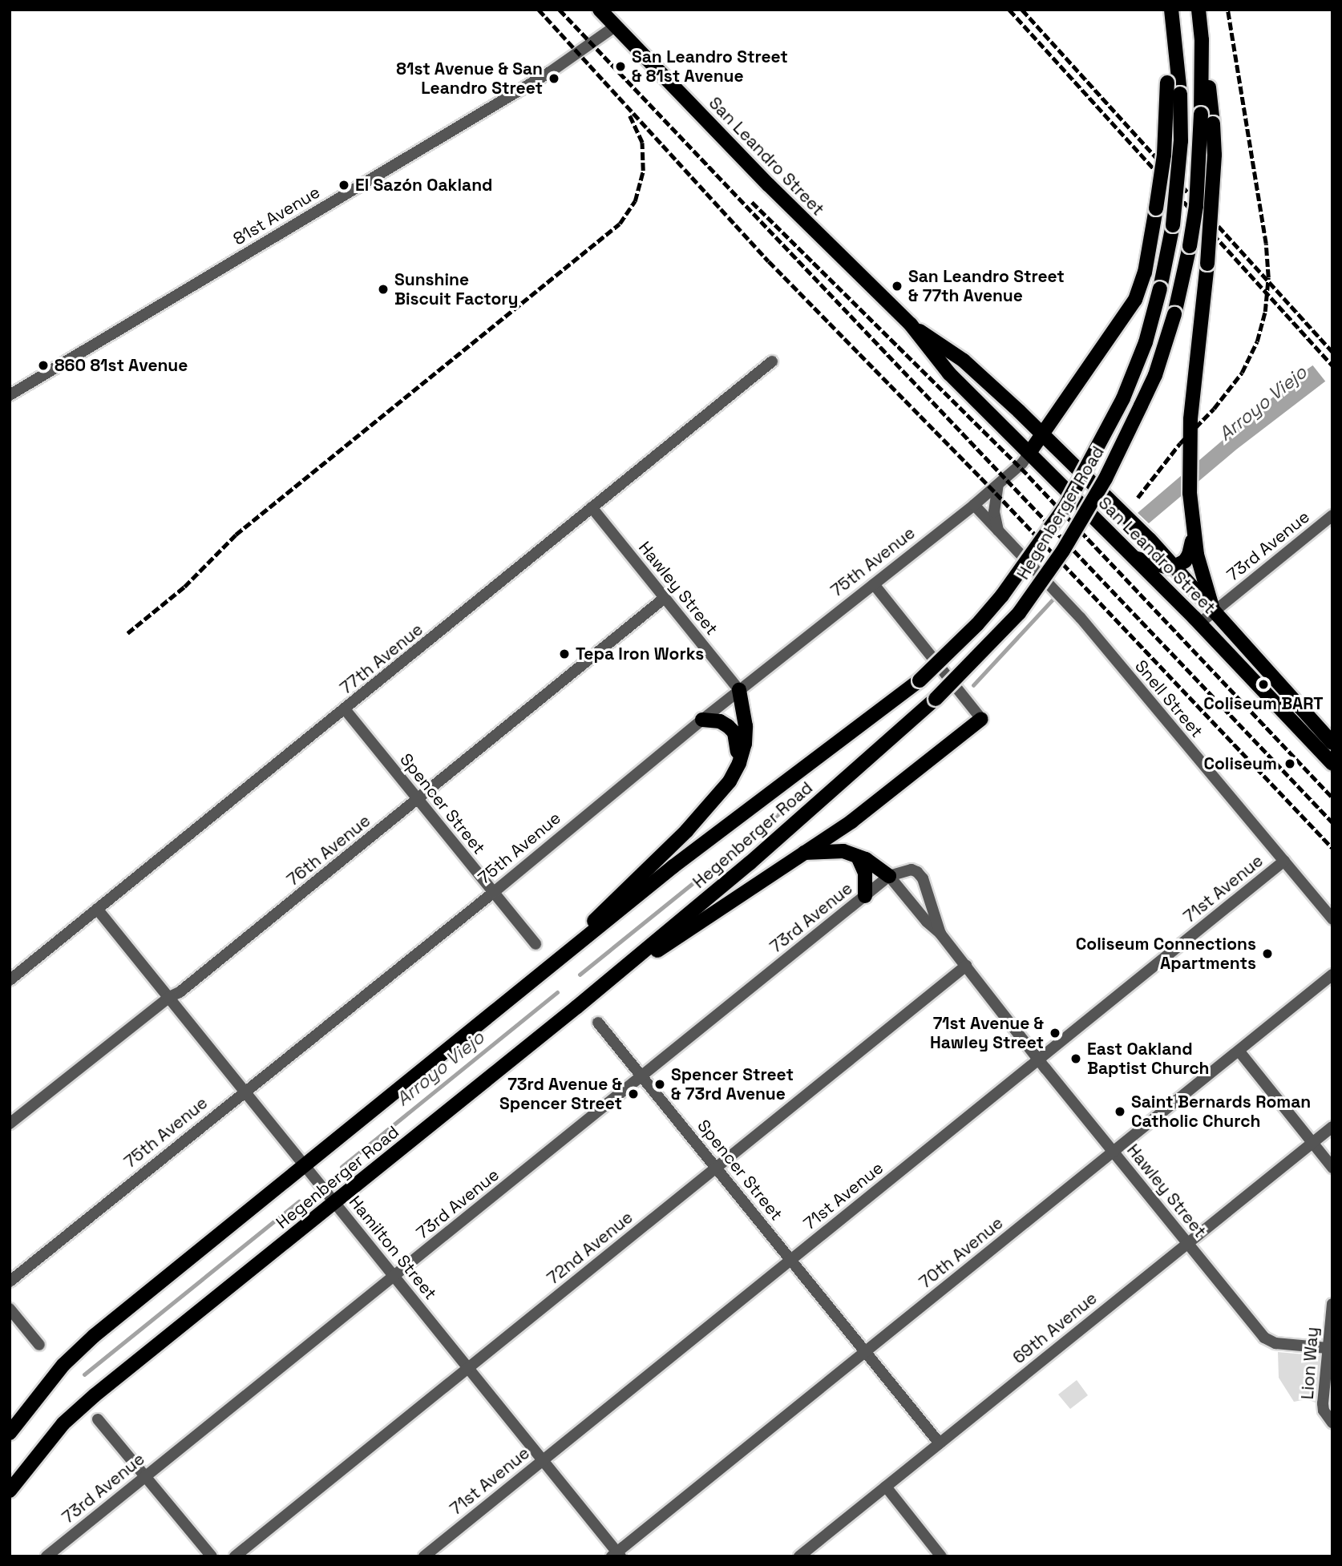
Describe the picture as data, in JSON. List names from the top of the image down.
{
  "streets": {
    "main road": ["San Leandro Street", "Hegenberger Road", "75th Avenue"],
    "street": [
      "81st Avenue",
      "73rd Avenue",
      "Hawley Street",
      "77th Avenue",
      "Snell Street",
      "Spencer Street",
      "76th Avenue",
      "71st Avenue",
      "Hamilton Street",
      "72nd Avenue",
      "70th Avenue",
      "69th Avenue",
      "Lion Way"
    ]
  },
  "crossings": [
    ["San Leandro Street", "81st Avenue"],
    ["San Leandro Street", "73rd Avenue"],
    ["San Leandro Street", "75th Avenue"],
    ["Hegenberger Road", "75th Avenue"],
    ["Hegenberger Road", "Hamilton Street"],
    ["73rd Avenue", "Hawley Street"],
    ["73rd Avenue", "Spencer Street"],
    ["73rd Avenue", "Hamilton Street"],
    ["75th Avenue", "Hawley Street"],
    ["75th Avenue", "Snell Street"],
    ["75th Avenue", "Spencer Street"],
    ["75th Avenue", "Hamilton Street"],
    ["Hawley Street", "77th Avenue"],
    ["Hawley Street", "76th Avenue"],
    ["Hawley Street", "71st Avenue"],
    ["Hawley Street", "72nd Avenue"],
    ["Hawley Street", "70th Avenue"],
    ["Hawley Street", "69th Avenue"],
    ["Hawley Street", "Lion Way"],
    ["77th Avenue", "Spencer Street"],
    ["77th Avenue", "Hamilton Street"],
    ["Snell Street", "71st Avenue"],
    ["Spencer Street", "76th Avenue"],
    ["Spencer Street", "71st Avenue"],
    ["Spencer Street", "72nd Avenue"],
    ["Spencer Street", "70th Avenue"],
    ["Spencer Street", "69th Avenue"],
    ["76th Avenue", "Hamilton Street"],
    ["71st Avenue", "Hamilton Street"],
    ["Hamilton Street", "72nd Avenue"],
    ["Hamilton Street", "70th Avenue"]
  ],
  "water": ["Arroyo Viejo"],
  "places": [
    "San Leandro Street & 81st Avenue",
    "81st Avenue & San Leandro Street",
    "El Sazón Oakland",
    "San Leandro Street & 77th Avenue",
    "Sunshine Biscuit Factory",
    "860 81st Avenue",
    "Tepa Iron Works",
    "Coliseum BART",
    "Coliseum",
    "Coliseum Connections Apartments",
    "71st Avenue & Hawley Street",
    "East Oakland Baptist Church",
    "Spencer Street & 73rd Avenue",
    "73rd Avenue & Spencer Street",
    "Saint Bernards Roman Catholic Church"
  ]
}
